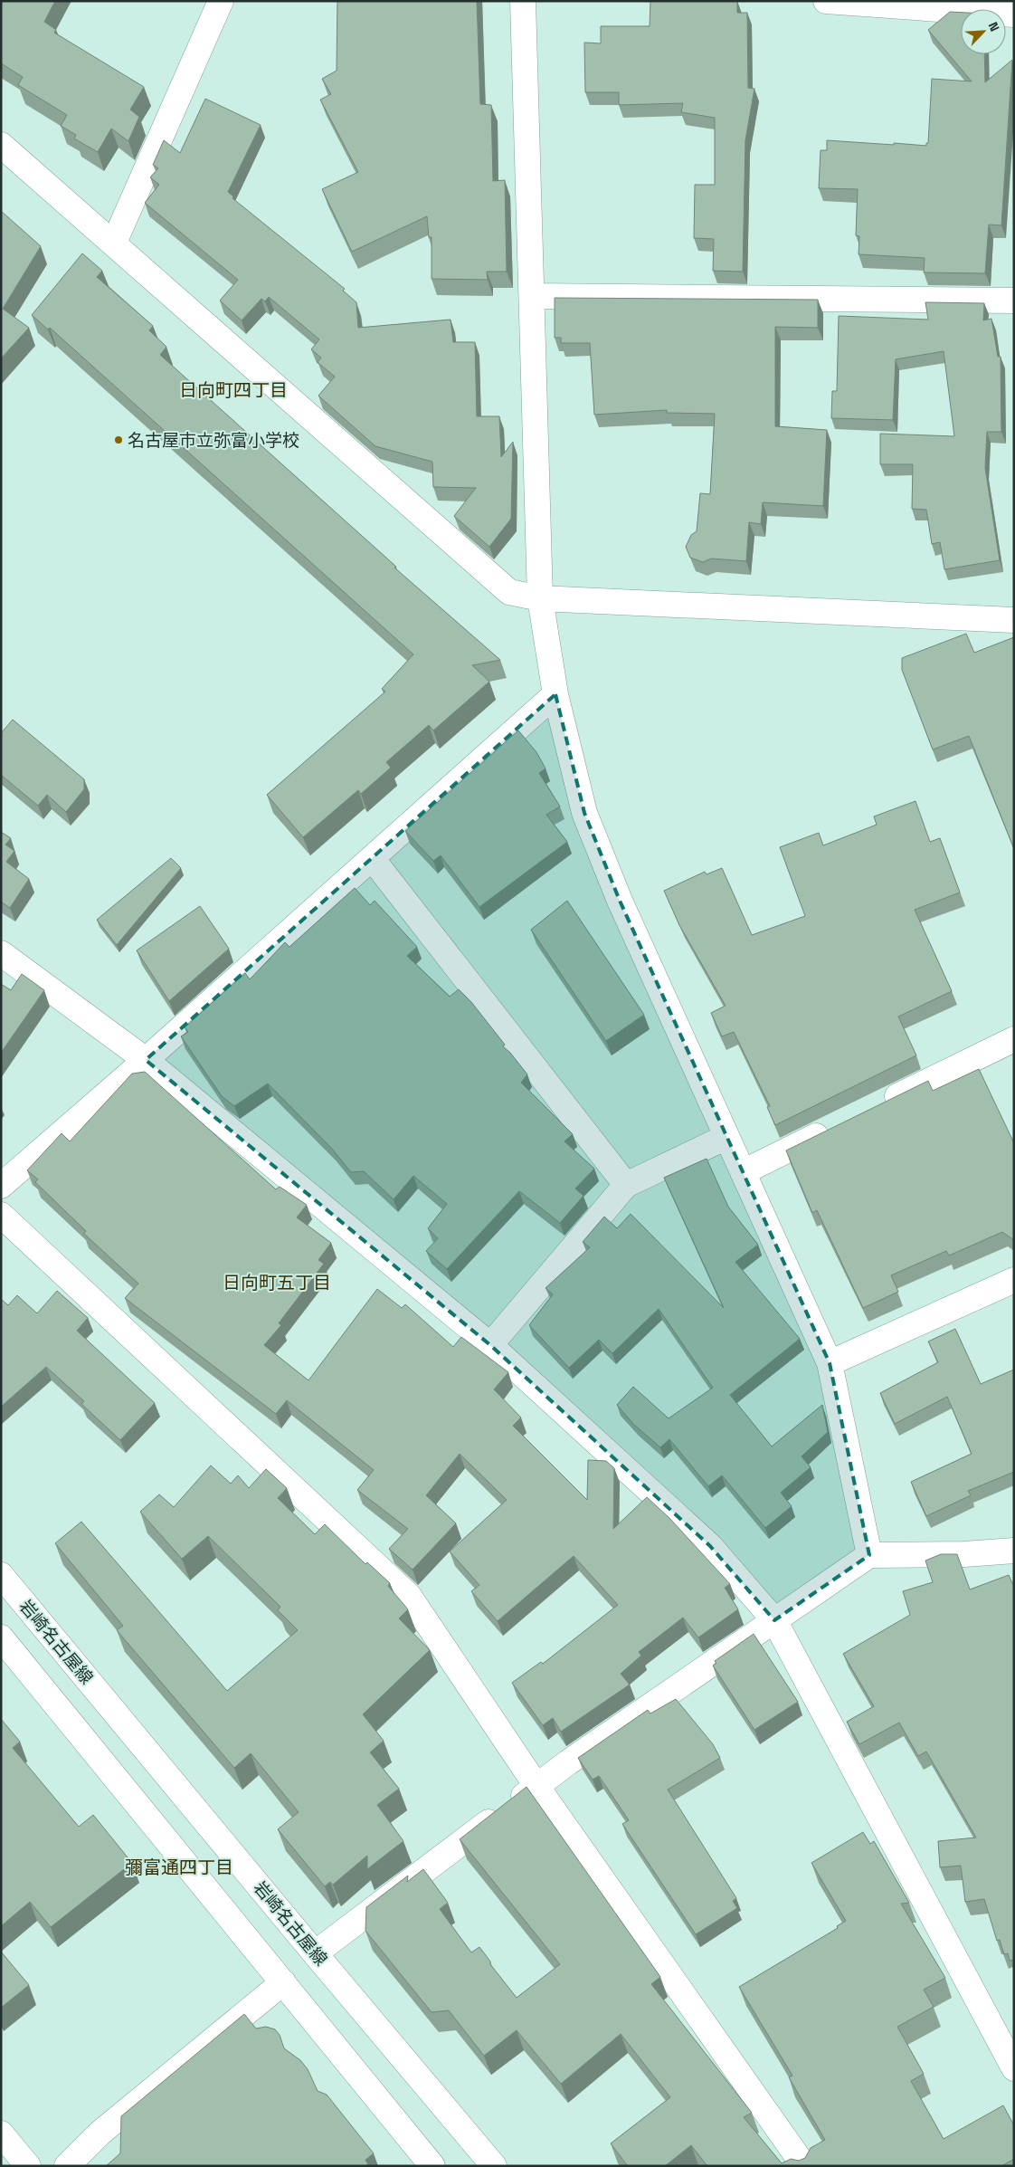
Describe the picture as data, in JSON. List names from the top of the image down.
{
  "streets": {
    "street": ["岩崎名古屋線"]
  },
  "districts": ["日向町四丁目", "日向町五丁目", "彌富通四丁目"],
  "places": ["名古屋市立弥富小学校"],
  "north": "top right"
}
